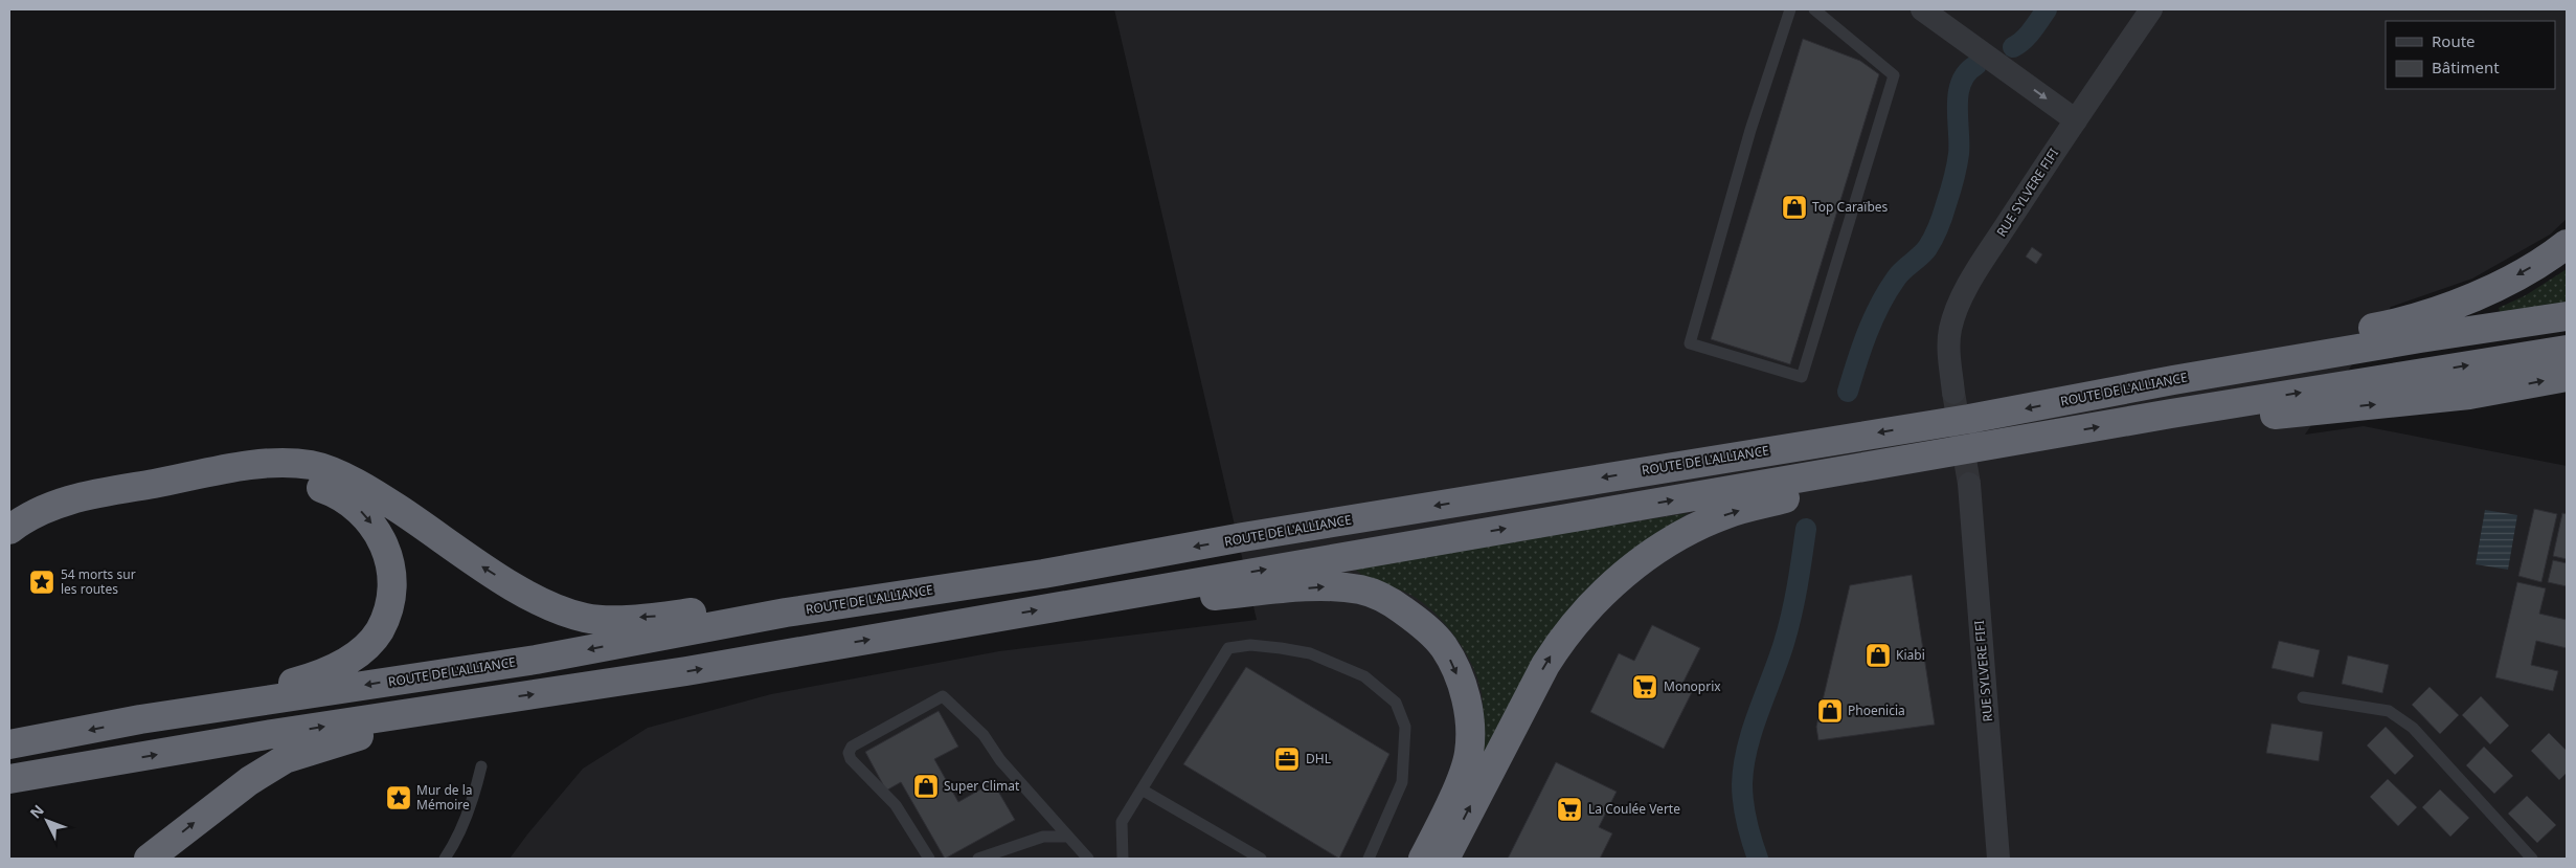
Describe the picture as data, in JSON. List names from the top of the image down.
{
  "streets": {
    "highway": ["ROUTE DE L'ALLIANCE"],
    "street": ["RUE SYLVERE FIFI"]
  },
  "places": {
    "shop": [
      "Top Caraïbes",
      "Kiabi",
      "Phoenicia",
      "Super Climat"
    ],
    "place": ["54 morts sur les routes", "Mur de la Mémoire"],
    "supermarket": ["Monoprix", "La Coulée Verte"],
    "office": ["DHL"]
  },
  "legend": ["Route", "Bâtiment"],
  "north": "top left"
}
